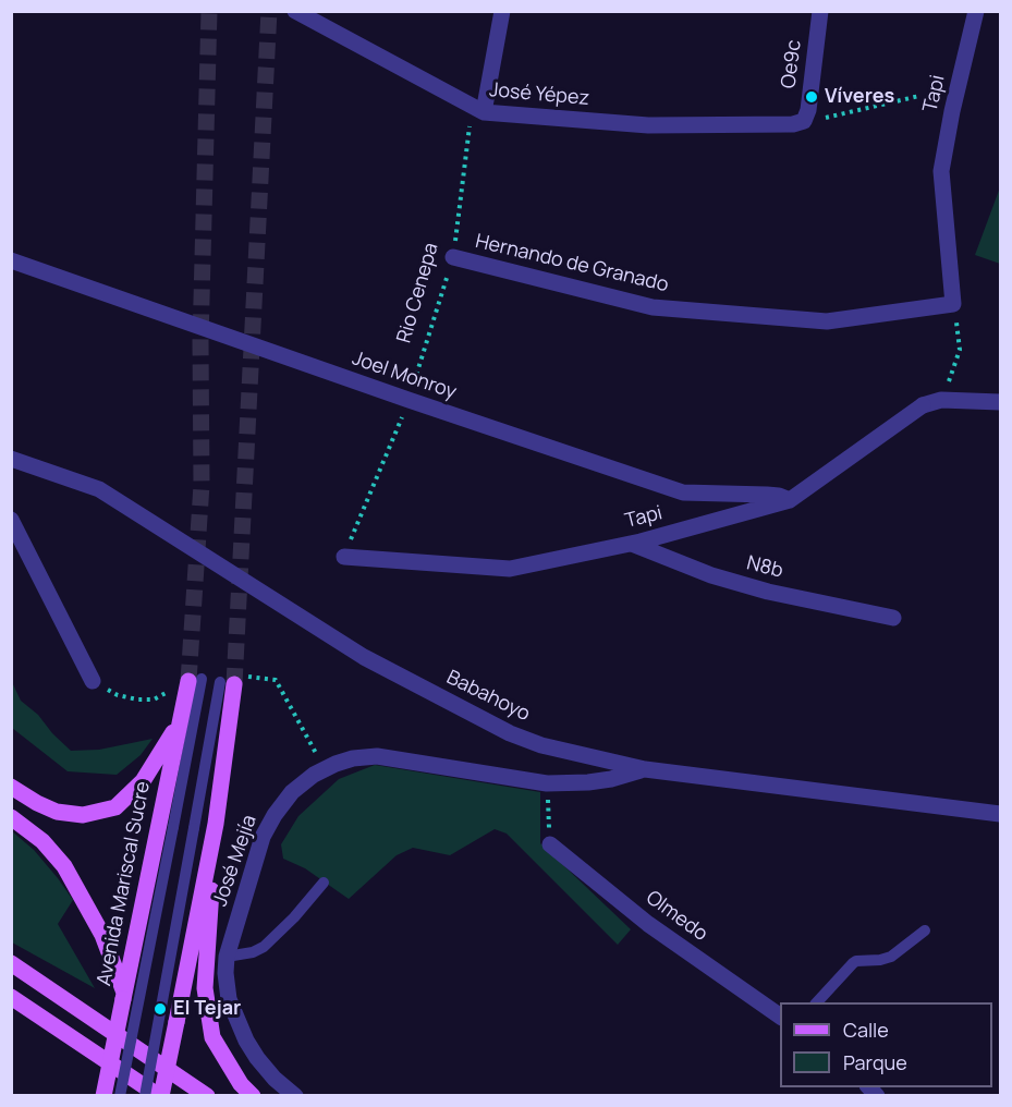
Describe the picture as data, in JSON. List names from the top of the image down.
{
  "streets": {
    "main road": ["Avenida Mariscal Sucre"],
    "street": [
      "Oe9c",
      "Tapi",
      "José Yépez",
      "Hernando de Granado",
      "Joel Monroy",
      "N8b",
      "Babahoyo",
      "José Mejía",
      "Olmedo"
    ],
    "path": ["Rio Cenepa"]
  },
  "crossings": [
    ["Oe9c", "José Yépez"],
    ["Tapi", "Hernando de Granado"],
    ["Tapi", "Rio Cenepa"],
    ["Tapi", "Joel Monroy"],
    ["Tapi", "N8b"],
    ["José Yépez", "Rio Cenepa"],
    ["Hernando de Granado", "Rio Cenepa"],
    ["Rio Cenepa", "Joel Monroy"],
    ["Babahoyo", "José Mejía"]
  ],
  "places": ["Víveres", "El Tejar"],
  "legend": ["Calle", "Parque"]
}
